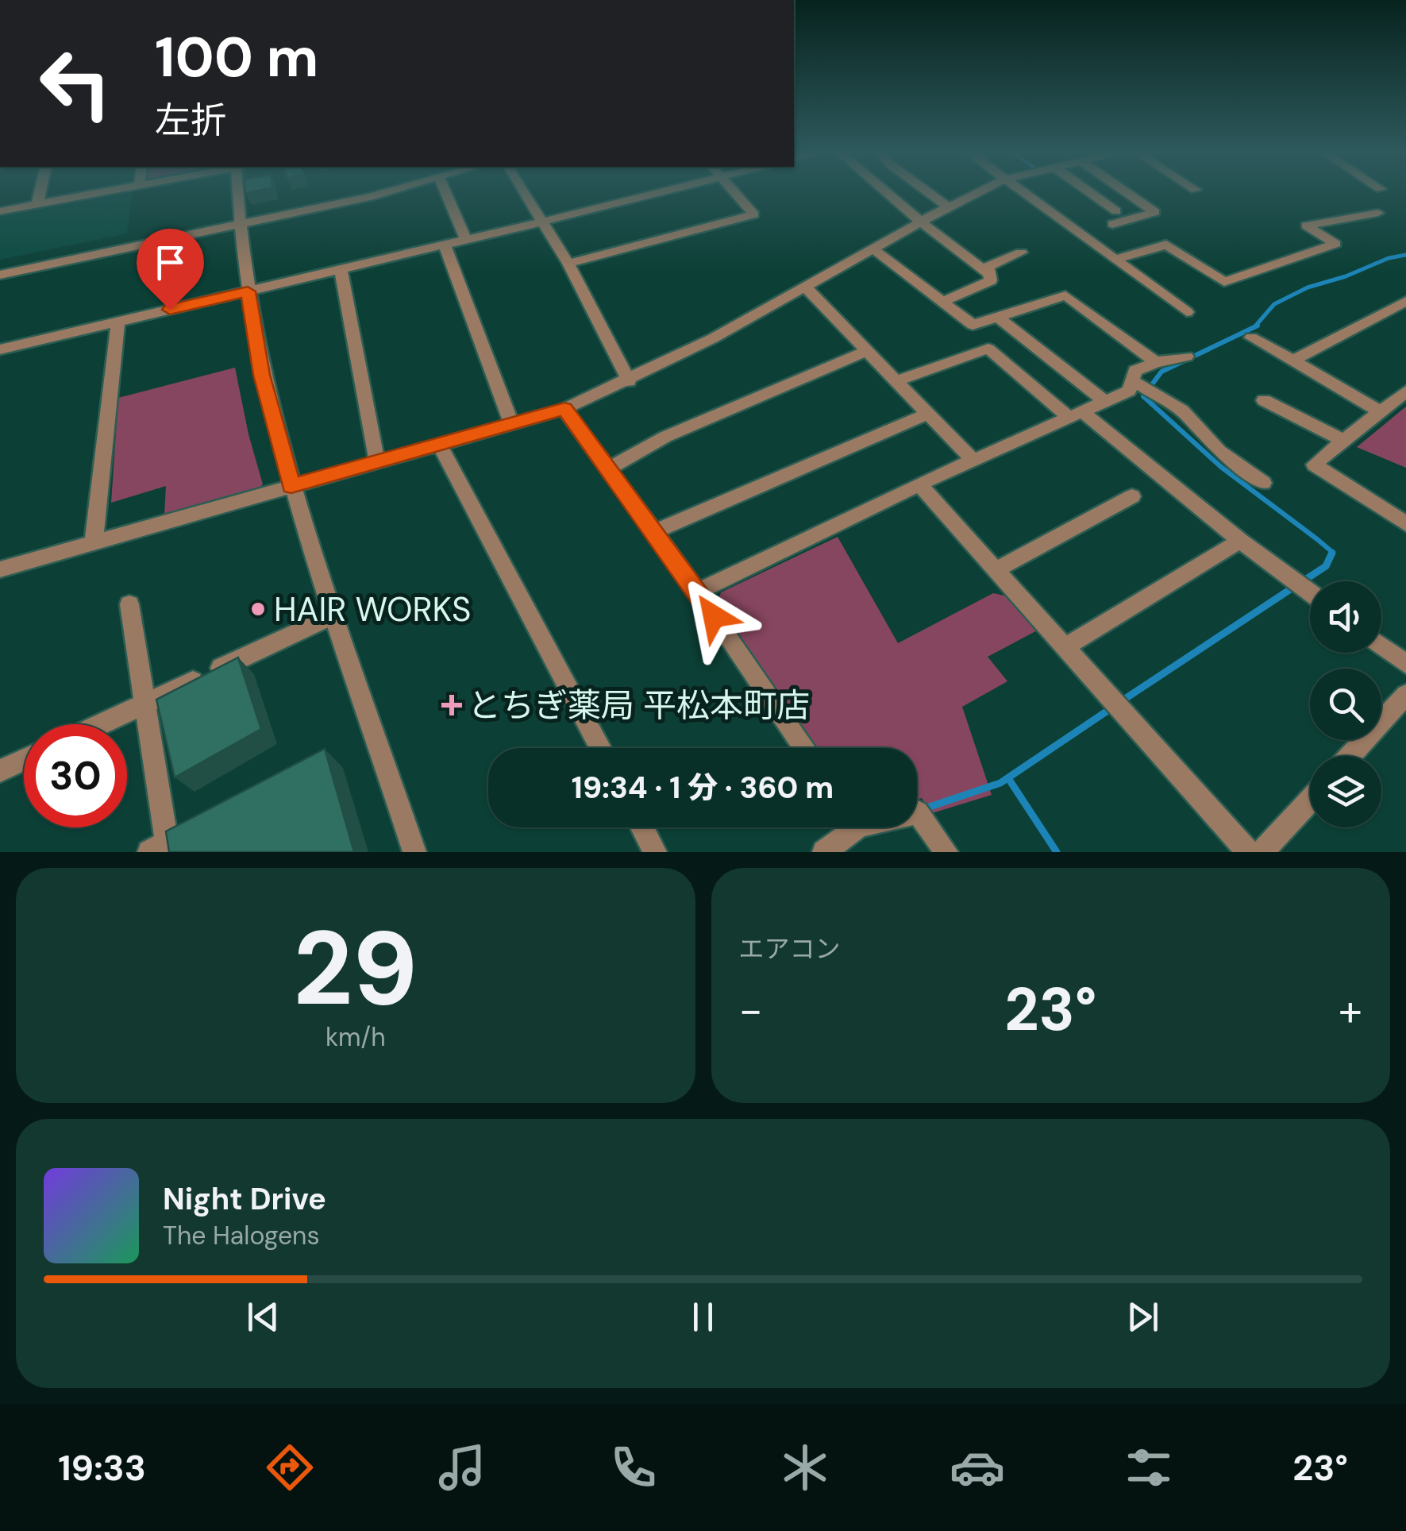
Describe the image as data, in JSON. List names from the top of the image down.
{
  "places": {
    "other": ["HAIR WORKS"],
    "health": ["とちぎ薬局 平松本町店"]
  },
  "page": {
    "turn": ["100 m", "左折"],
    "limit": "30",
    "trip": "19:34 · 1 分 · 360 m",
    "tile": [
      ["29", "km/h"],
      "エアコン"
    ],
    "heat": ["−", "23°", "+"],
    "song": ["Night Drive", "The Halogens"],
    "tabs": ["19:33", "23°"]
  }
}
